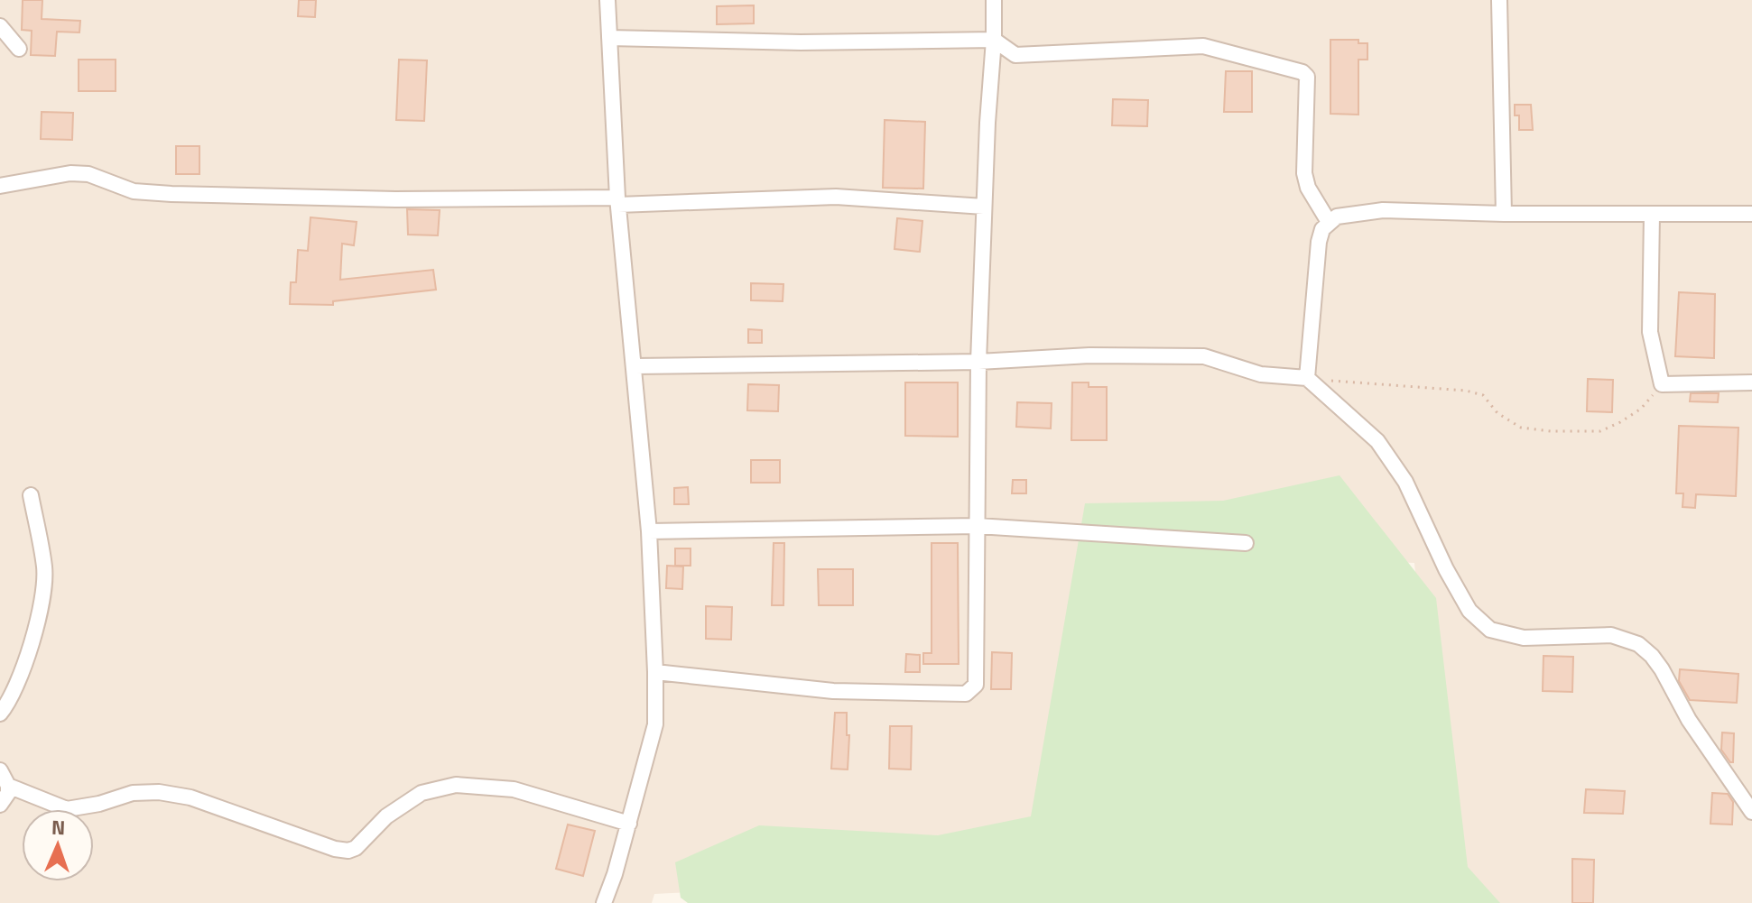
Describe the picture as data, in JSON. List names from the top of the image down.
{
  "north": "top"
}
